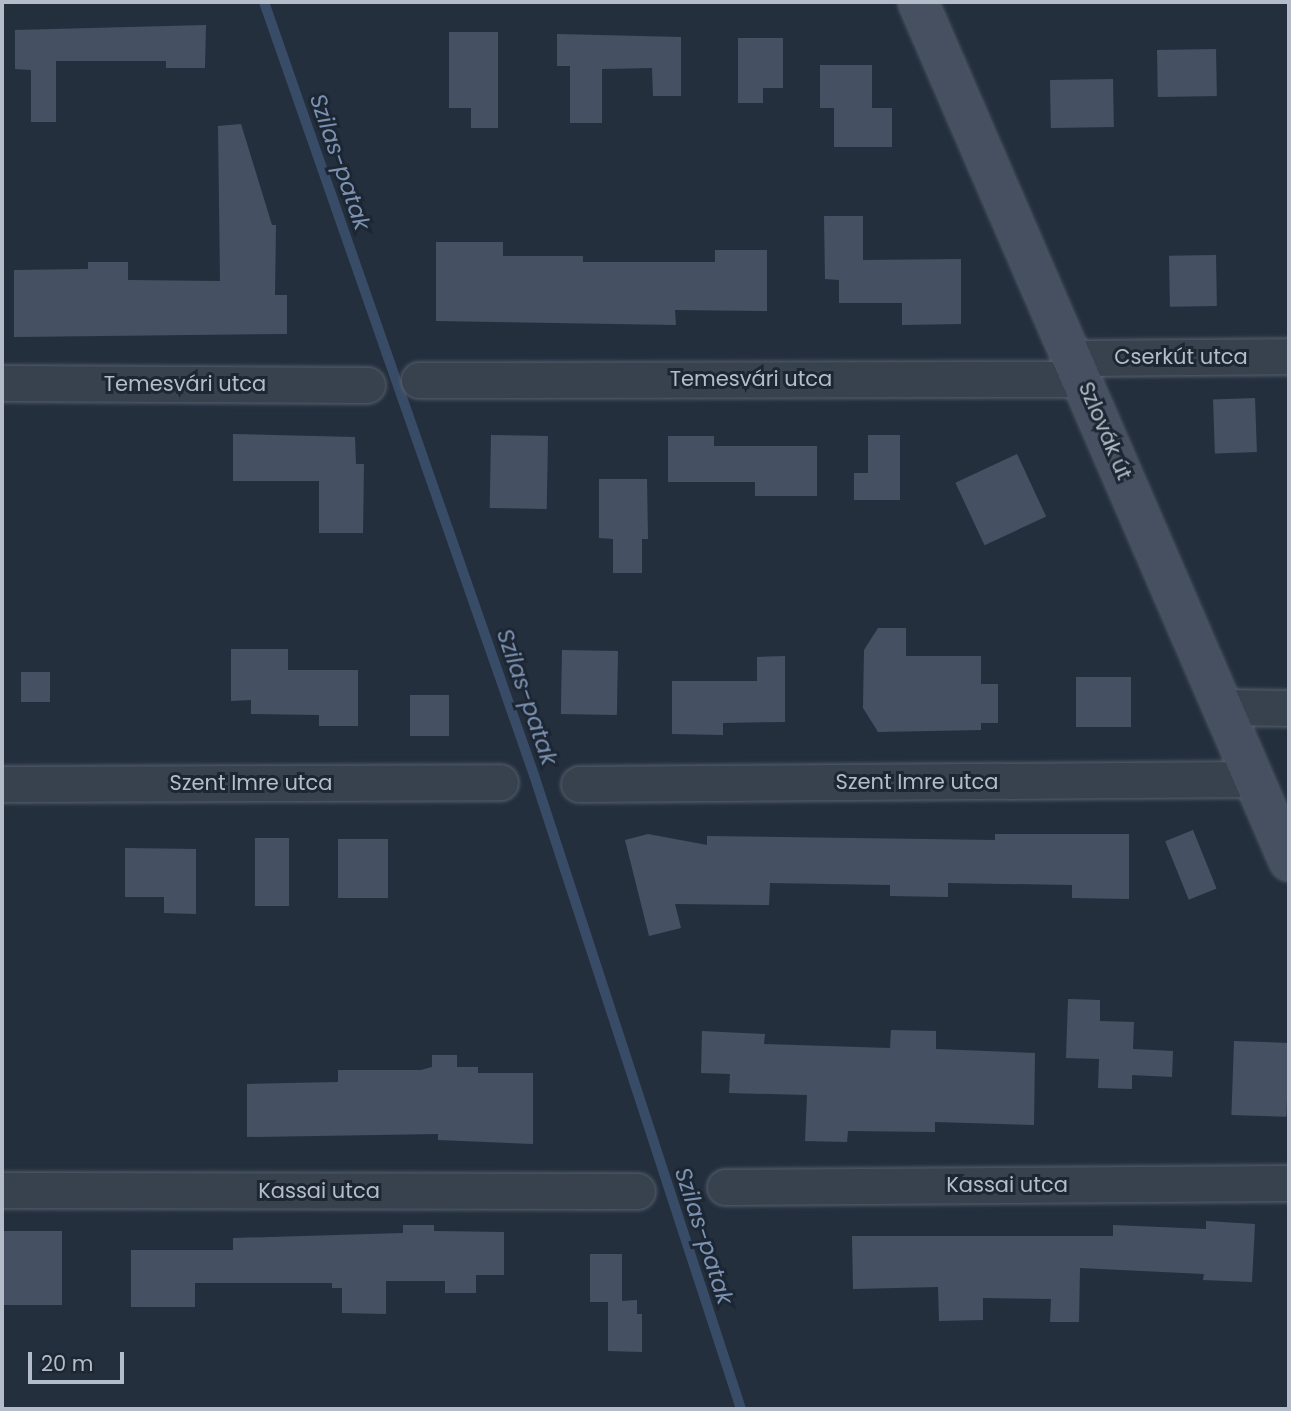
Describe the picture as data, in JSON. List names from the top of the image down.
{
  "streets": {
    "main road": ["Szlovák út"],
    "street": [
      "Cserkút utca",
      "Temesvári utca",
      "Szent Imre utca",
      "Kassai utca"
    ]
  },
  "crossings": [
    ["Cserkút utca", "Temesvári utca"],
    ["Cserkút utca", "Szlovák út"],
    ["Temesvári utca", "Szlovák út"],
    ["Szlovák út", "Szent Imre utca"]
  ],
  "water": ["Szilas-patak"],
  "scale_bar": "20 m"
}
